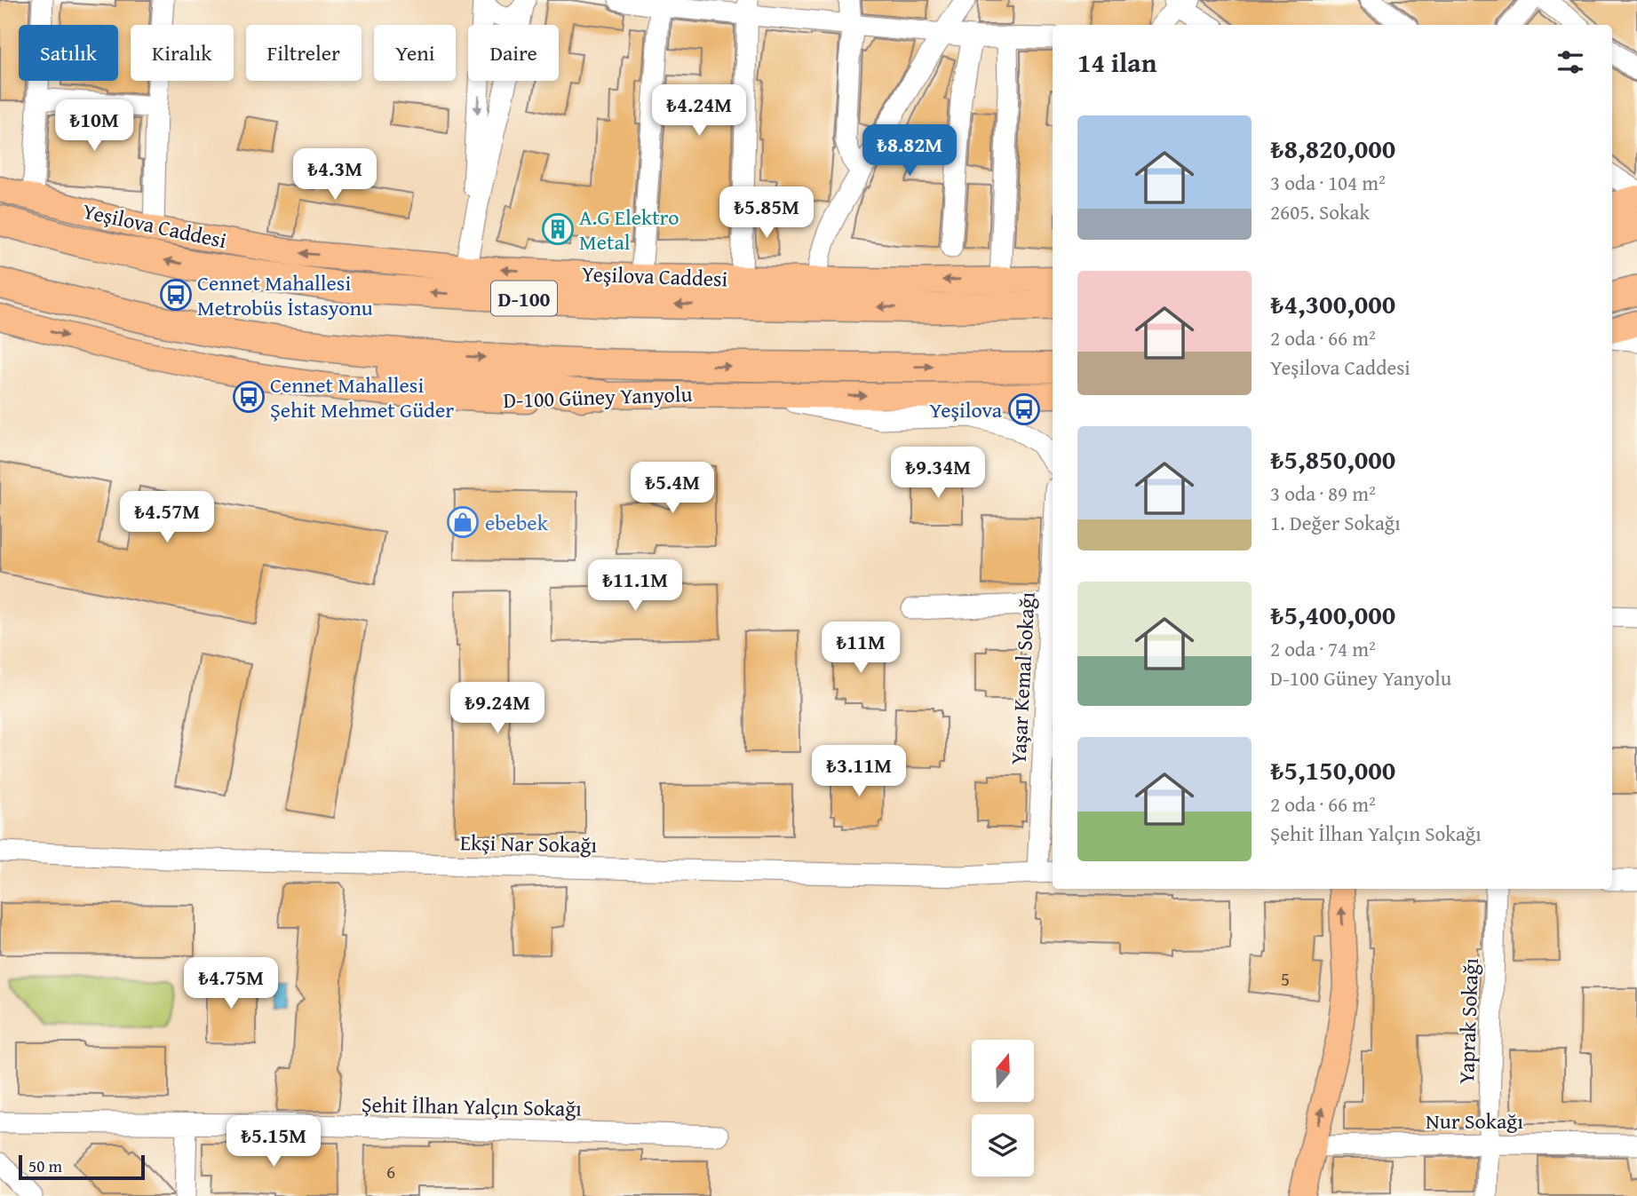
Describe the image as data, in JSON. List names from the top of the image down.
{
  "streets": {
    "highway": ["D-100"],
    "main road": ["Yeşilova Caddesi", "D-100 Güney Yanyolu"],
    "street": [
      "Yaşar Kemal Sokağı",
      "Ekşi Nar Sokağı",
      "Yaprak Sokağı",
      "Şehit İlhan Yalçın Sokağı",
      "Nur Sokağı"
    ]
  },
  "crossings": [
    ["Yaşar Kemal Sokağı", "Ekşi Nar Sokağı"],
    ["Yaprak Sokağı", "Nur Sokağı"]
  ],
  "one_way": ["Yeşilova Caddesi", "D-100 Güney Yanyolu"],
  "places": {
    "building": ["A.G Elektro Metal"],
    "bus stop": ["Cennet Mahallesi Metrobüs İstasyonu", "Cennet Mahallesi Şehit Mehmet Güder", "Yeşilova"],
    "shop": ["ebebek"]
  },
  "house_numbers": ["5", "6"],
  "scale_bar": "50 m",
  "north": "top",
  "page": {
    "chip": [
      "Satılık",
      "Kiralık",
      "Filtreler",
      "Yeni",
      "Daire"
    ],
    "heading": "14 ilan",
    "price": [
      "₺4.24M",
      "₺10M",
      "₺8.82M",
      "₺4.3M",
      "₺5.85M",
      "₺9.34M",
      "₺5.4M",
      "₺4.57M",
      "₺11.1M",
      "₺11M",
      "₺9.24M",
      "₺3.11M",
      "₺4.75M",
      "₺5.15M"
    ],
    "list": [
      {
        "name": "₺8,820,000",
        "note": "3 oda · 104 m² · 2605. Sokak"
      },
      {
        "name": "₺4,300,000",
        "note": "2 oda · 66 m² · Yeşilova Caddesi"
      },
      {
        "name": "₺5,850,000",
        "note": "3 oda · 89 m² · 1. Değer Sokağı"
      },
      {
        "name": "₺5,400,000",
        "note": "2 oda · 74 m² · D-100 Güney Yanyolu"
      },
      {
        "name": "₺5,150,000",
        "note": "2 oda · 66 m² · Şehit İlhan Yalçın Sokağı"
      }
    ],
    "scale": "50 m"
  }
}
